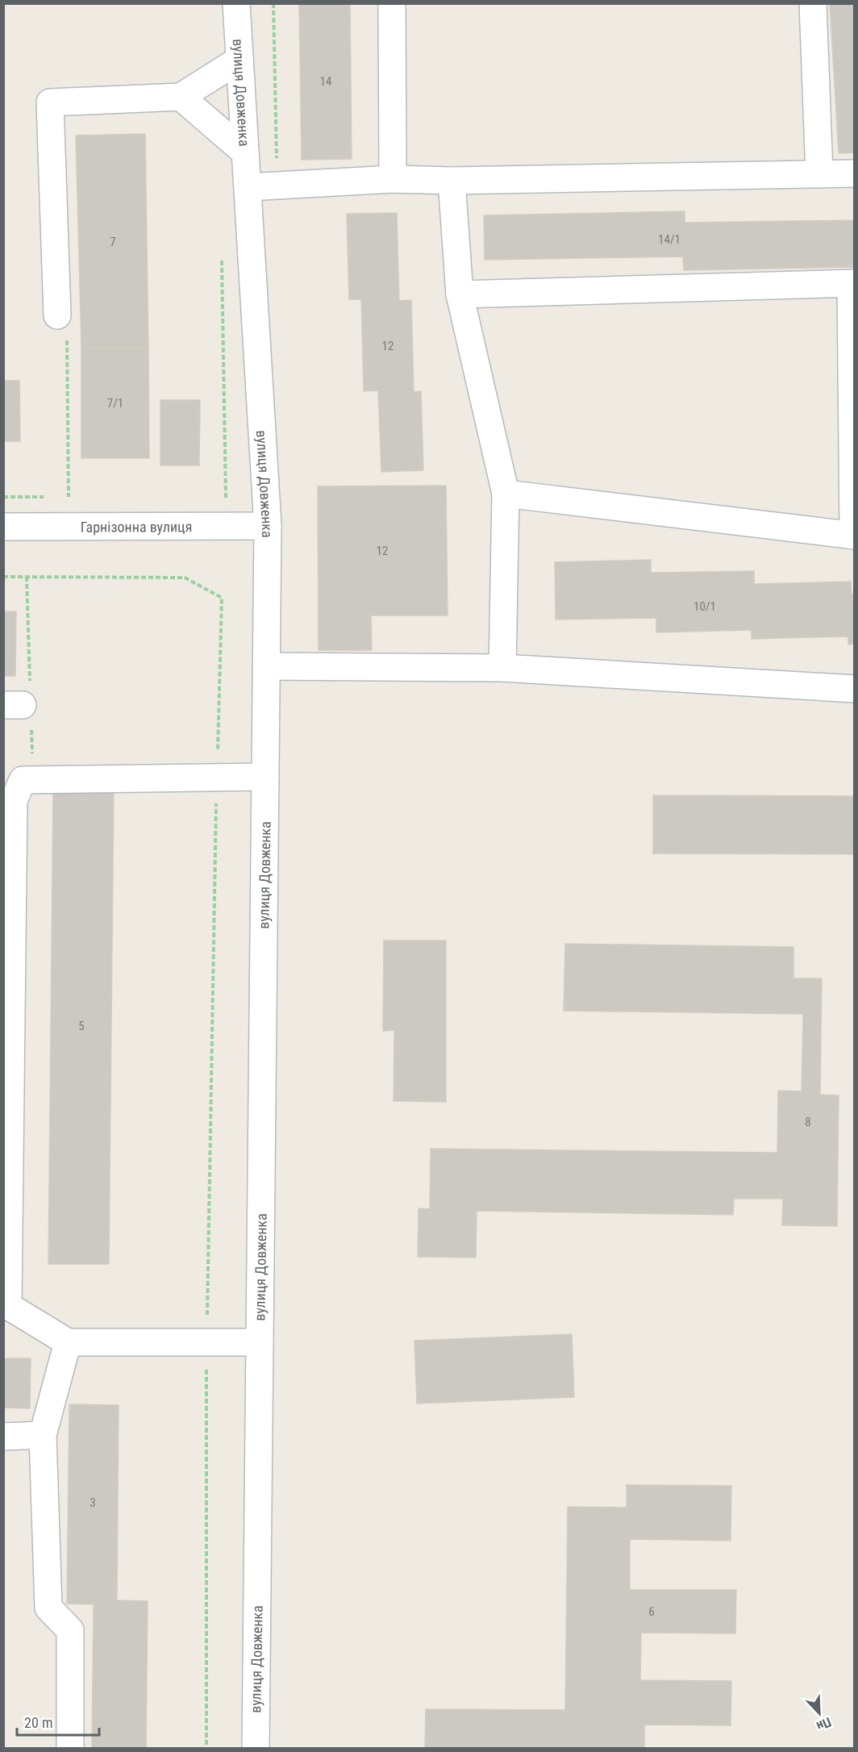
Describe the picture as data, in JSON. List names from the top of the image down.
{
  "streets": {
    "street": ["вулиця Довженка", "Гарнізонна вулиця"]
  },
  "crossings": [
    ["вулиця Довженка", "Гарнізонна вулиця"]
  ],
  "house_numbers": [
    "14",
    "14/1",
    "7",
    "12",
    "7/1",
    "12",
    "10/1",
    "5",
    "8",
    "3",
    "6"
  ],
  "scale_bar": "20 m",
  "north": "bottom right"
}
